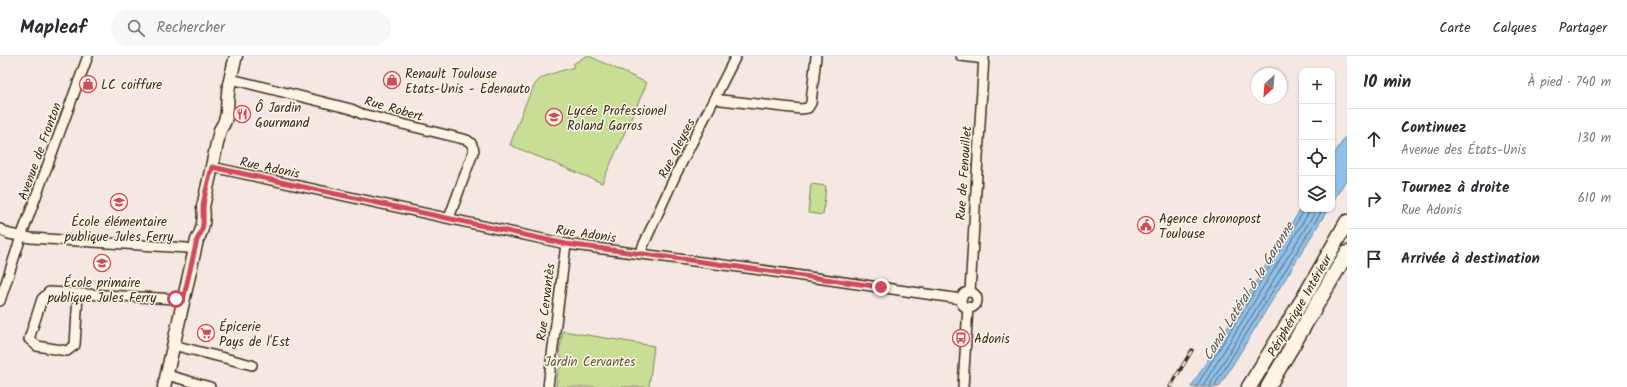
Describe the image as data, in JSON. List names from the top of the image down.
{
  "streets": {
    "highway": ["Périphérique Intérieur"],
    "street": [
      "Rue Robert",
      "Rue Gleyses",
      "Avenue de Fronton",
      "Rue Adonis",
      "Rue de Fenouillet",
      "Rue Cervantès"
    ]
  },
  "crossings": [
    ["Rue Robert", "Rue Adonis"],
    ["Rue Gleyses", "Rue Adonis"],
    ["Rue Adonis", "Rue de Fenouillet"],
    ["Rue Adonis", "Rue Cervantès"]
  ],
  "water": ["Canal Latéral à la Garonne"],
  "parks": ["Jardin Cervantes"],
  "places": {
    "shop": ["Renault Toulouse Etats-Unis - Edenauto", "LC coiffure"],
    "restaurant": ["Ô Jardin Gourmand"],
    "school or university": ["Lycée Professionel Roland Garros", "École élémentaire publique Jules Ferry", "École primaire publique Jules Ferry"],
    "public building": ["Agence chronopost Toulouse"],
    "supermarket": ["Épicerie Pays de l'Est"],
    "bus stop": ["Adonis"]
  },
  "north": "bottom left",
  "page": {
    "header": "Mapleaf",
    "search": "Rechercher",
    "nav": ["Carte", "Calques", "Partager"],
    "heading": ["10 min", "À pied · 740 m"],
    "map_buttons": ["+", "−"],
    "list": [
      ["Continuez", "Avenue des États-Unis", "130 m"],
      ["Tournez à droite", "Rue Adonis", "610 m"],
      "Arrivée à destination"
    ]
  }
}
